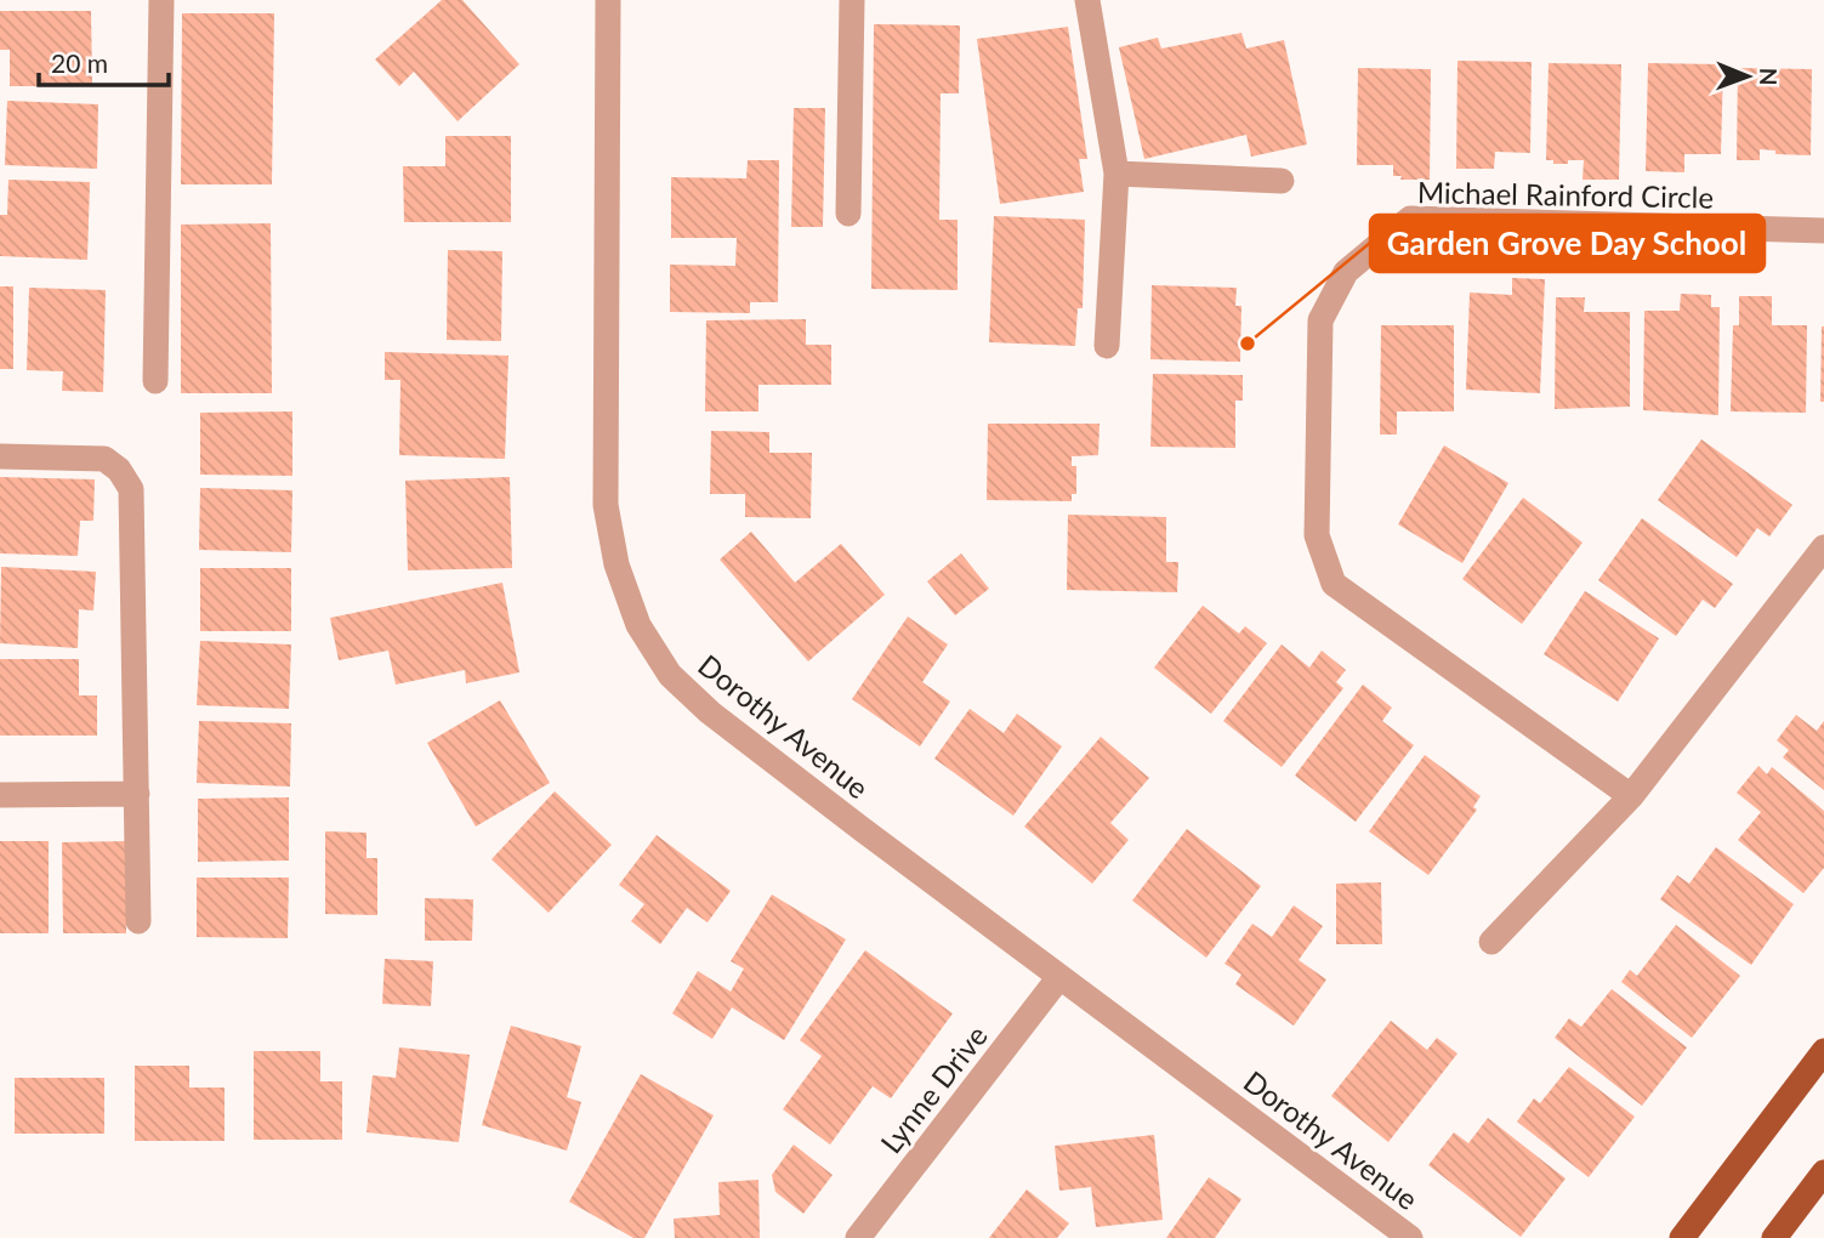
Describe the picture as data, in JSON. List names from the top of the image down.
{
  "streets": {
    "street": ["Michael Rainford Circle", "Dorothy Avenue", "Lynne Drive"]
  },
  "crossings": [
    ["Dorothy Avenue", "Lynne Drive"]
  ],
  "places": ["Garden Grove Day School"],
  "scale_bar": "20 m",
  "north": "right"
}
